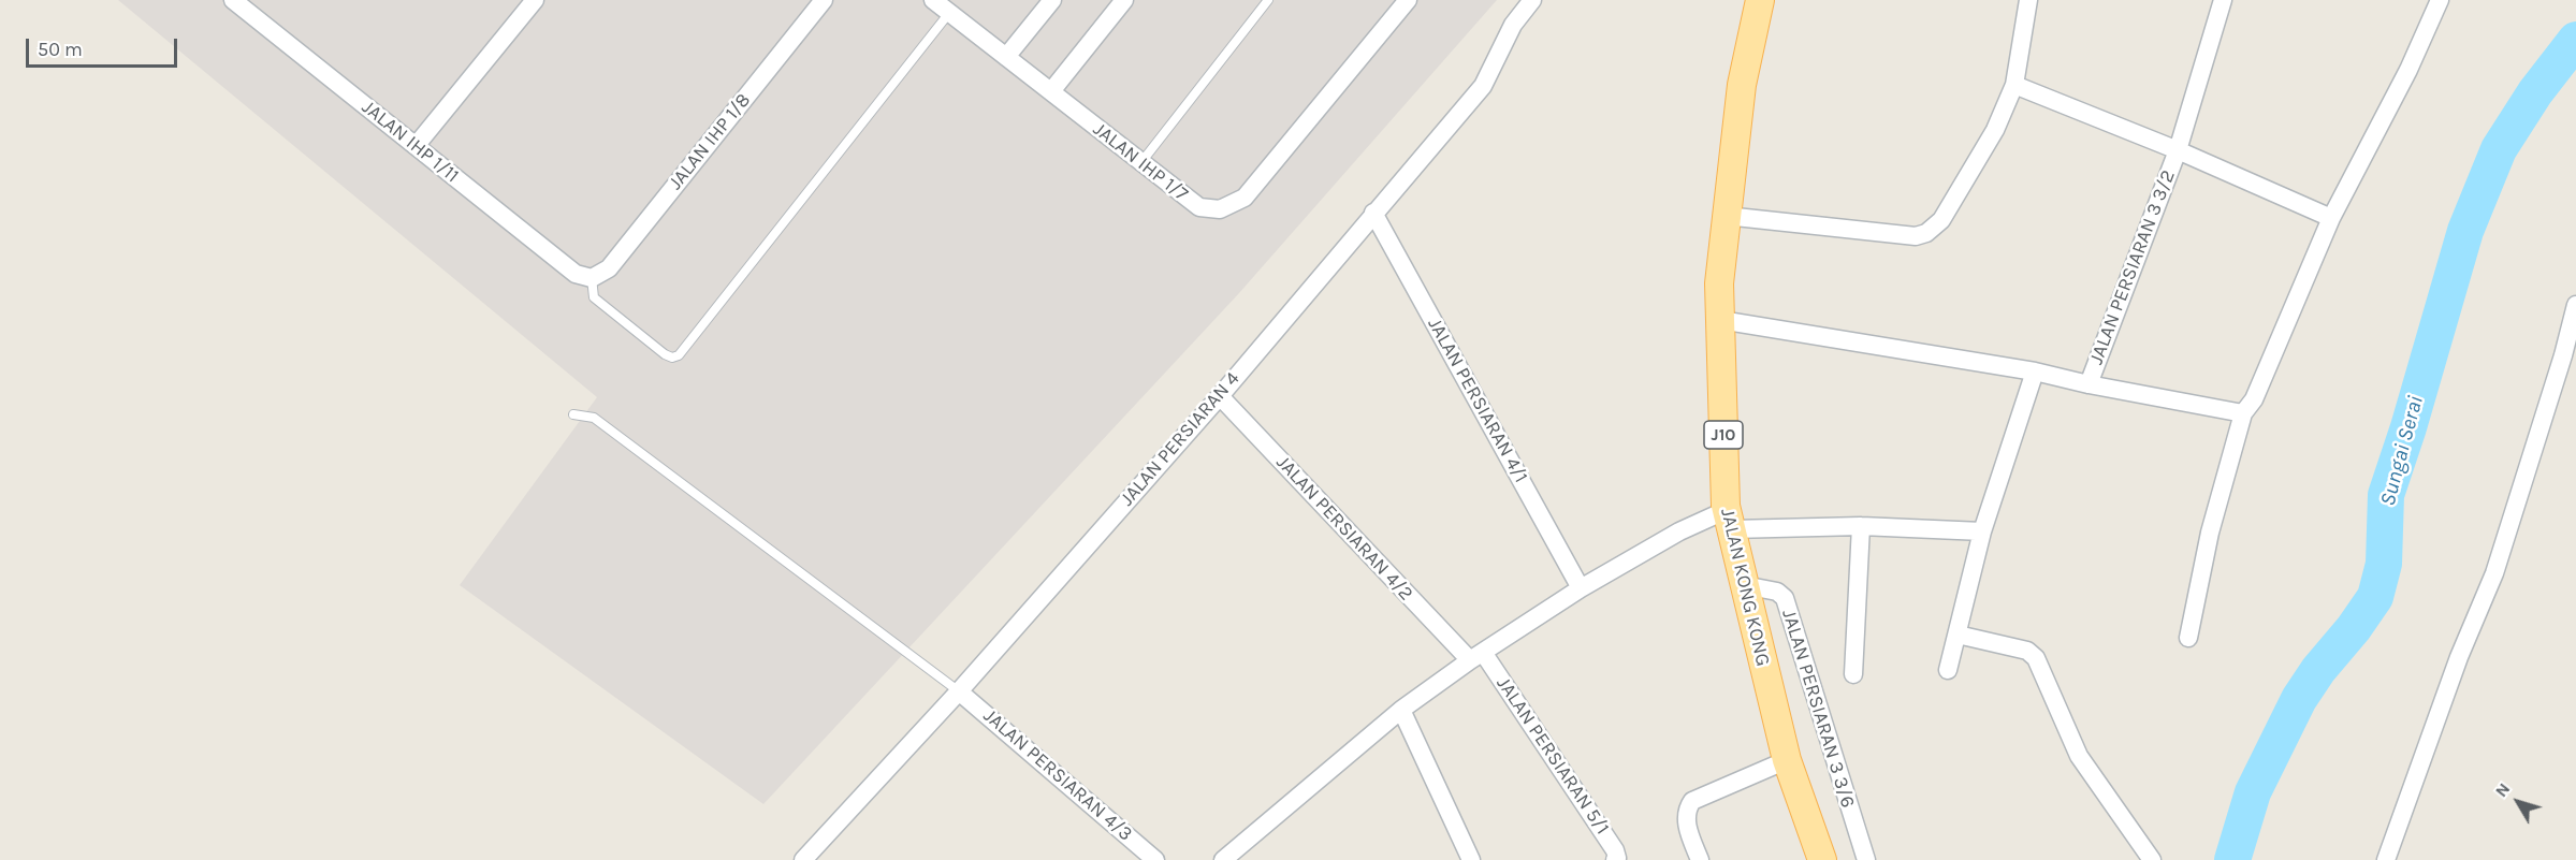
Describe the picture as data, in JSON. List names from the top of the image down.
{
  "streets": {
    "main road": ["J10", "JALAN KONG KONG"],
    "street": [
      "JALAN IHP 1/11",
      "JALAN IHP 1/8",
      "JALAN IHP 1/7",
      "JALAN PERSIARAN 3 3/2",
      "JALAN PERSIARAN 4/1",
      "JALAN PERSIARAN 4",
      "JALAN PERSIARAN 4/2",
      "JALAN PERSIARAN 3 3/6",
      "JALAN PERSIARAN 5/1",
      "JALAN PERSIARAN 4/3"
    ]
  },
  "crossings": [
    ["JALAN IHP 1/11", "JALAN IHP 1/8"],
    ["JALAN PERSIARAN 4/1", "JALAN PERSIARAN 4"],
    ["JALAN PERSIARAN 4", "JALAN PERSIARAN 4/2"],
    ["JALAN PERSIARAN 4", "JALAN PERSIARAN 4/3"],
    ["JALAN PERSIARAN 4/2", "JALAN PERSIARAN 5/1"],
    ["JALAN KONG KONG", "JALAN PERSIARAN 3 3/6"]
  ],
  "water": ["Sungai Serai"],
  "scale_bar": "50 m",
  "north": "top left"
}
